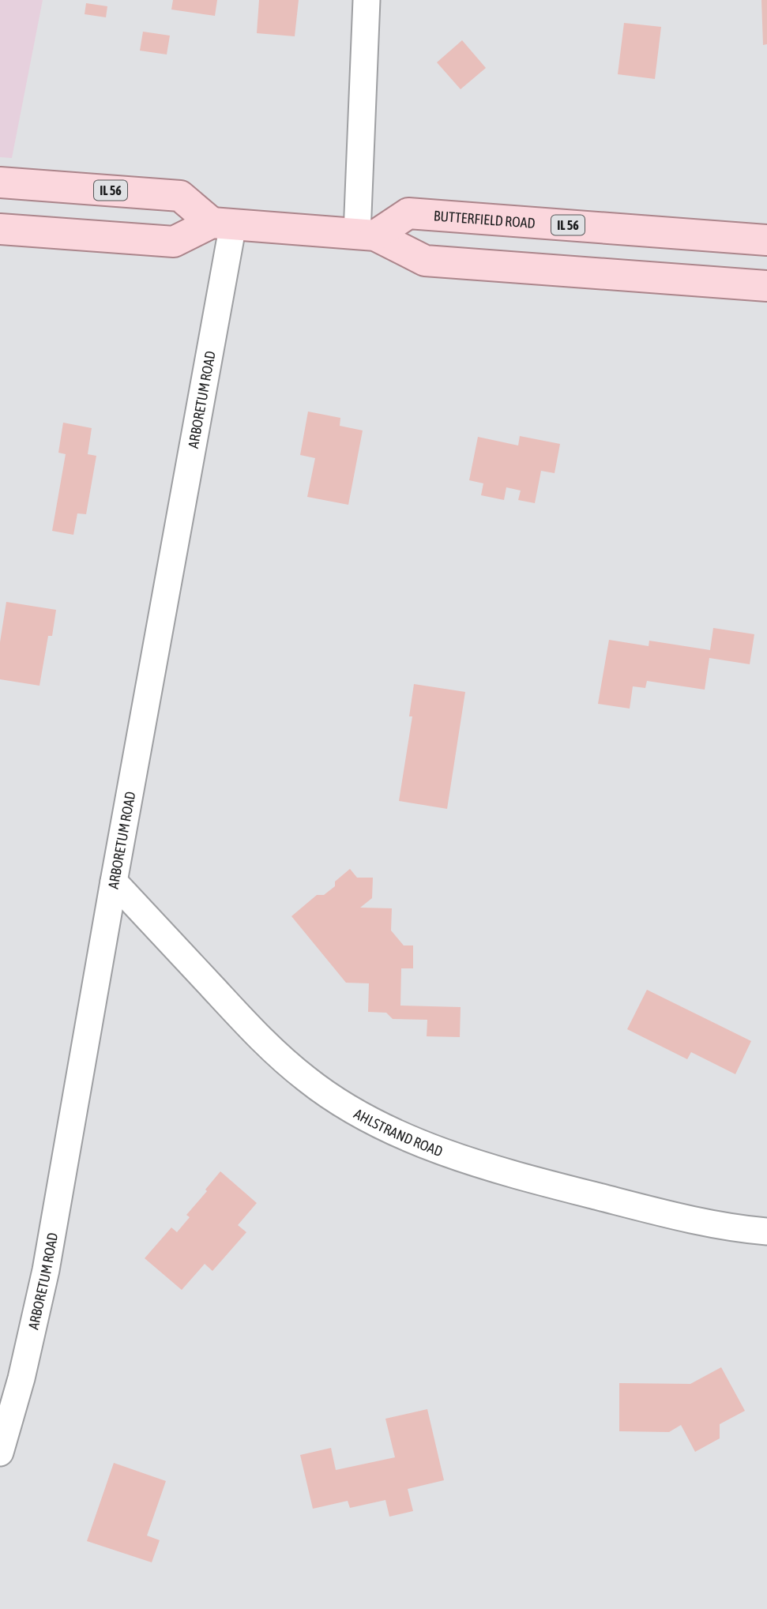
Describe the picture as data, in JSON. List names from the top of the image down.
{
  "streets": {
    "main road": ["IL 56", "BUTTERFIELD ROAD"],
    "street": ["ARBORETUM ROAD", "AHLSTRAND ROAD"]
  },
  "crossings": [
    ["IL 56", "ARBORETUM ROAD"],
    ["ARBORETUM ROAD", "AHLSTRAND ROAD"]
  ]
}
